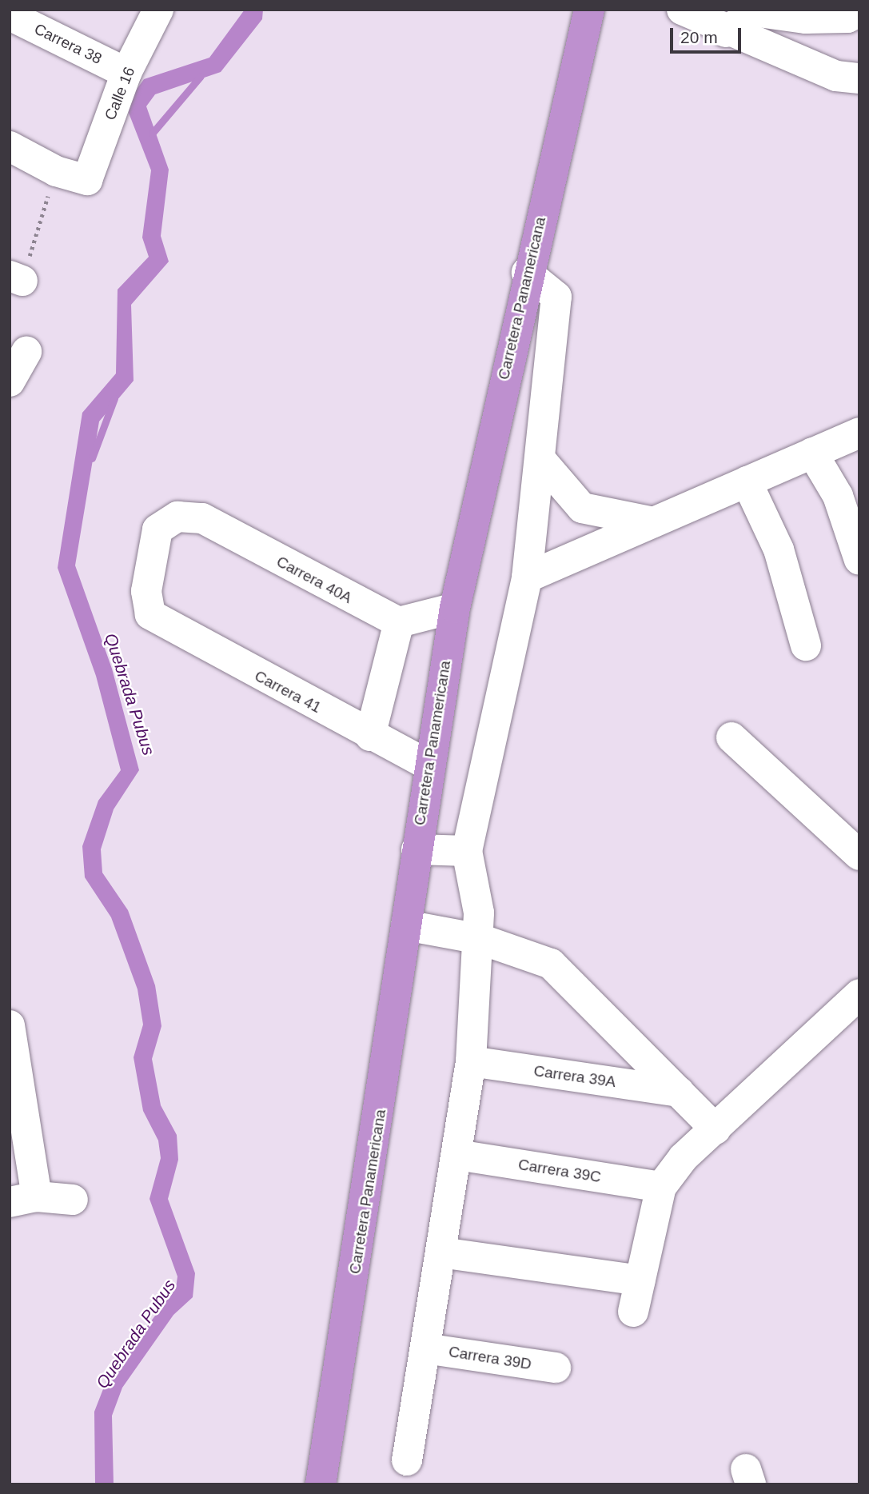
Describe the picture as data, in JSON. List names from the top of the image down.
{
  "streets": {
    "highway": ["Carretera Panamericana"],
    "street": [
      "Carrera 38",
      "Calle 16",
      "Carrera 40A",
      "Carrera 41",
      "Carrera 39A",
      "Carrera 39C",
      "Carrera 39D"
    ]
  },
  "crossings": [
    ["Carrera 38", "Calle 16"],
    ["Carretera Panamericana", "Carrera 41"],
    ["Carrera 40A", "Carrera 41"]
  ],
  "water": ["Quebrada Pubus"],
  "scale_bar": "20 m"
}
